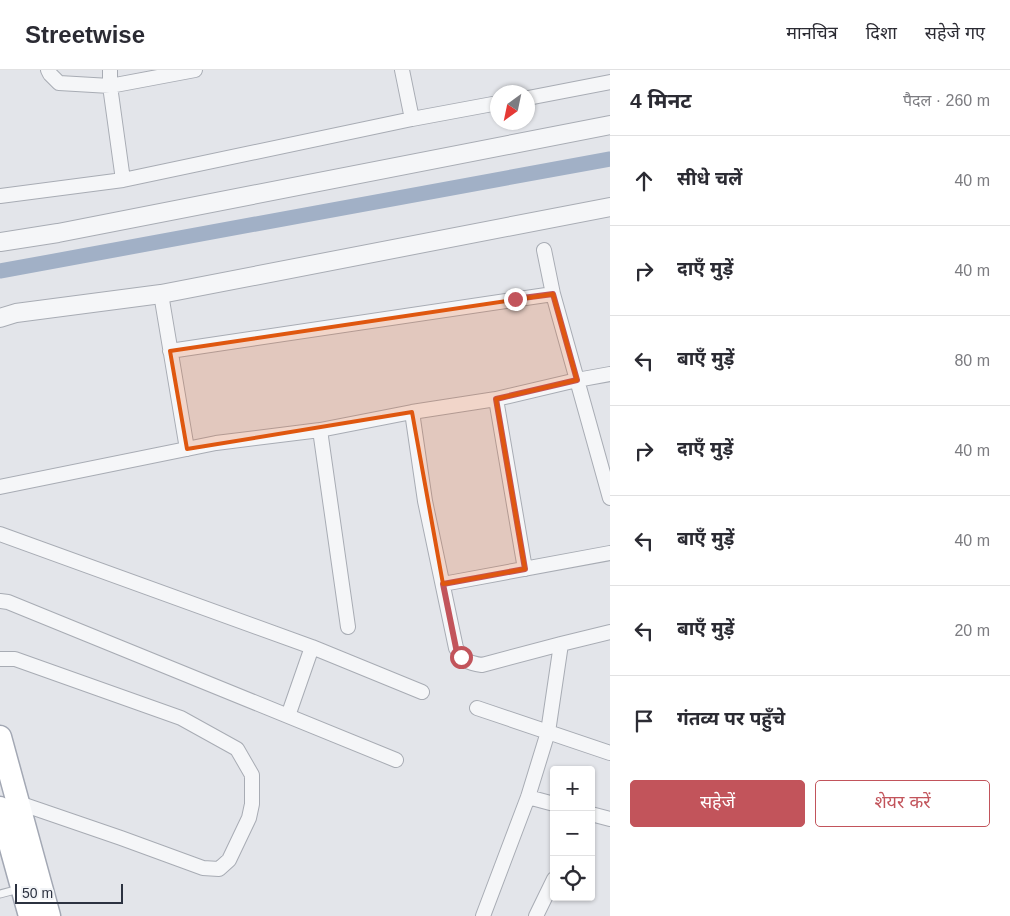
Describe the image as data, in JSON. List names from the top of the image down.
{
  "scale_bar": "50 m",
  "north": "bottom left",
  "page": {
    "header": "Streetwise",
    "nav": ["मानचित्र", "दिशा", "सहेजे गए"],
    "heading": ["4 मिनट", "पैदल · 260 m"],
    "list": [
      ["सीधे चलें", "40 m"],
      ["दाएँ मुड़ें", "40 m"],
      ["बाएँ मुड़ें", "80 m"],
      ["दाएँ मुड़ें", "40 m"],
      ["बाएँ मुड़ें", "40 m"],
      ["बाएँ मुड़ें", "20 m"],
      "गंतव्य पर पहुँचे"
    ],
    "buttons": ["सहेजें", "शेयर करें"],
    "map_buttons": ["+", "−"],
    "scale": "50 m"
  }
}
